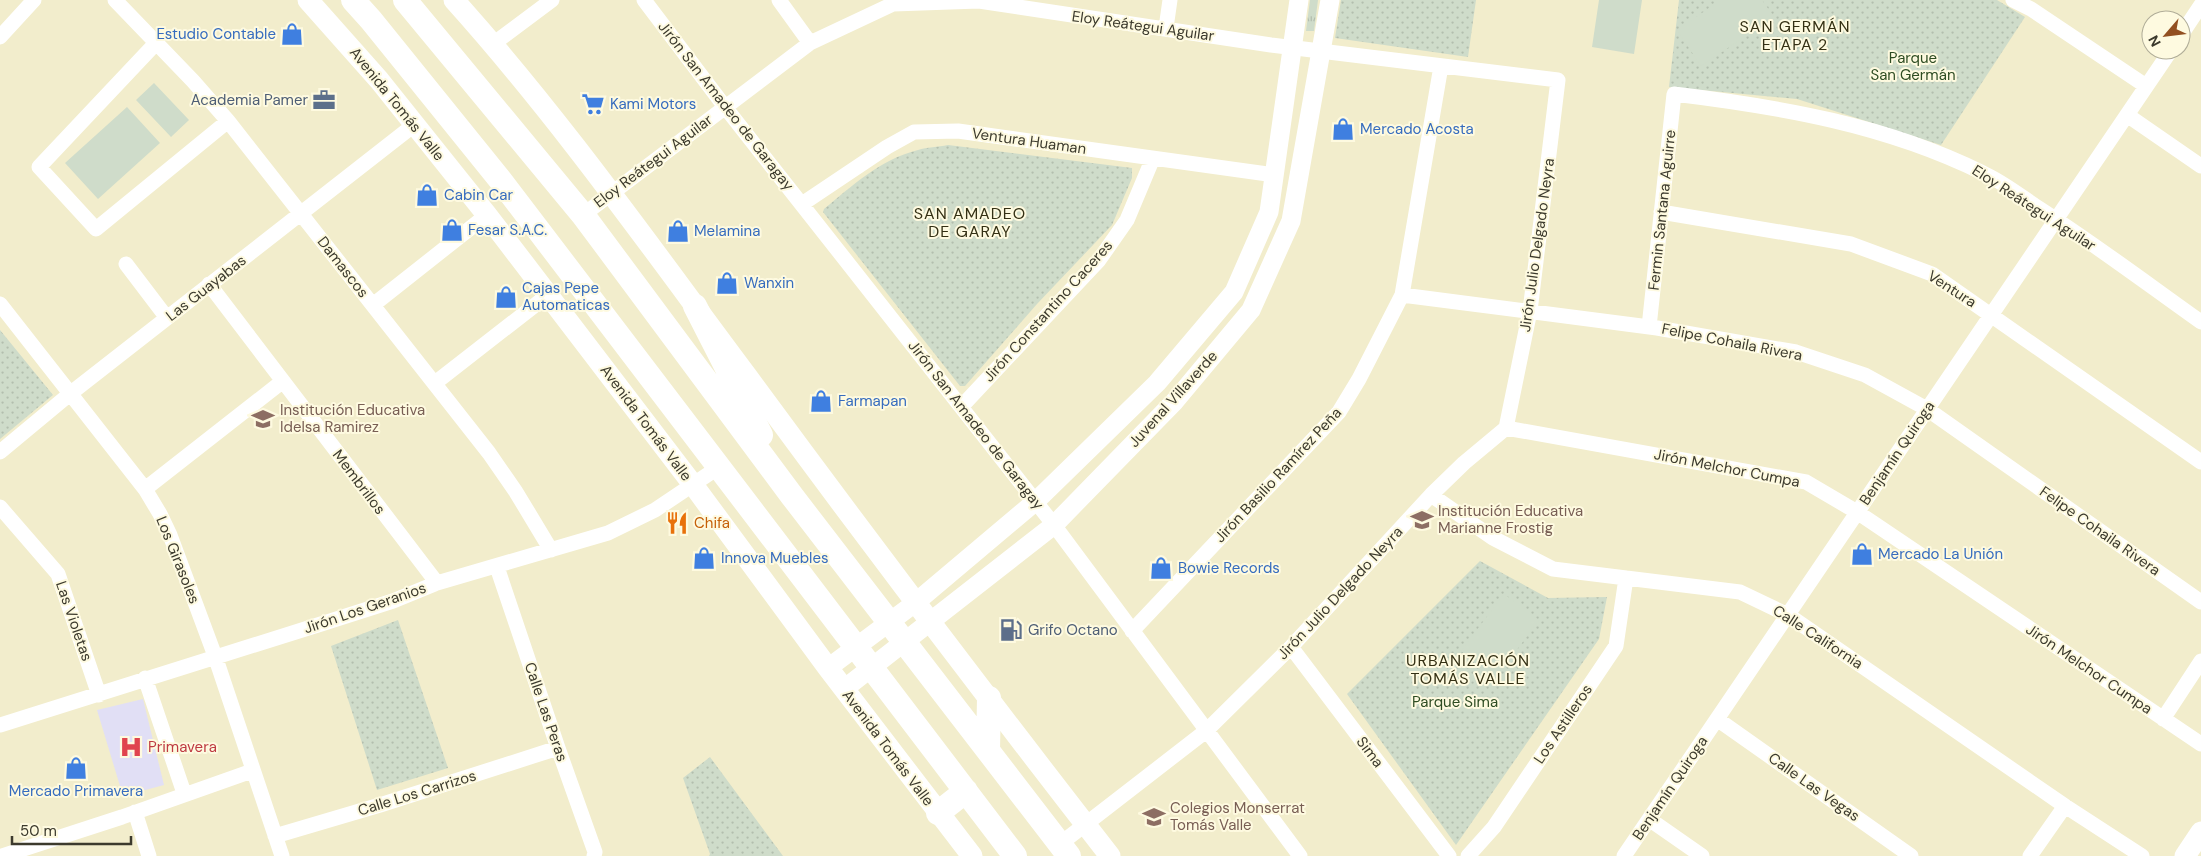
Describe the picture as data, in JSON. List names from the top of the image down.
{
  "streets": {
    "main road": ["Avenida Tomás Valle"],
    "street": [
      "Eloy Reátegui Aguilar",
      "Jirón San Amadeo de Garagay",
      "Ventura Huaman",
      "Fermin Santana Aguirre",
      "Jirón Julio Delgado Neyra",
      "Damascos",
      "Las Guayabas",
      "Ventura",
      "Jirón Constantino Caceres",
      "Felipe Cohaila Rivera",
      "Juvenal Villaverde",
      "Benjamín Quiroga",
      "Jirón Melchor Cumpa",
      "Jirón Basilio Ramírez Peña",
      "Membrillos",
      "Los Girasoles",
      "Jirón Los Geranios",
      "Las Violetas",
      "Calle California",
      "Calle Las Peras",
      "Los Astilleros",
      "Sima",
      "Calle Las Vegas",
      "Calle Los Carrizos"
    ]
  },
  "crossings": [
    ["Eloy Reátegui Aguilar", "Jirón San Amadeo de Garagay"],
    ["Eloy Reátegui Aguilar", "Fermin Santana Aguirre"],
    ["Eloy Reátegui Aguilar", "Jirón Julio Delgado Neyra"],
    ["Eloy Reátegui Aguilar", "Juvenal Villaverde"],
    ["Eloy Reátegui Aguilar", "Benjamín Quiroga"],
    ["Eloy Reátegui Aguilar", "Jirón Basilio Ramírez Peña"],
    ["Avenida Tomás Valle", "Las Guayabas"],
    ["Avenida Tomás Valle", "Juvenal Villaverde"],
    ["Avenida Tomás Valle", "Jirón Los Geranios"],
    ["Jirón San Amadeo de Garagay", "Ventura Huaman"],
    ["Jirón San Amadeo de Garagay", "Jirón Julio Delgado Neyra"],
    ["Jirón San Amadeo de Garagay", "Jirón Constantino Caceres"],
    ["Jirón San Amadeo de Garagay", "Juvenal Villaverde"],
    ["Jirón San Amadeo de Garagay", "Jirón Basilio Ramírez Peña"],
    ["Ventura Huaman", "Jirón Constantino Caceres"],
    ["Ventura Huaman", "Juvenal Villaverde"],
    ["Fermin Santana Aguirre", "Ventura"],
    ["Fermin Santana Aguirre", "Felipe Cohaila Rivera"],
    ["Jirón Julio Delgado Neyra", "Felipe Cohaila Rivera"],
    ["Jirón Julio Delgado Neyra", "Jirón Melchor Cumpa"],
    ["Jirón Julio Delgado Neyra", "Calle California"],
    ["Jirón Julio Delgado Neyra", "Sima"],
    ["Damascos", "Las Guayabas"],
    ["Damascos", "Jirón Los Geranios"],
    ["Las Guayabas", "Membrillos"],
    ["Las Guayabas", "Los Girasoles"],
    ["Ventura", "Benjamín Quiroga"],
    ["Felipe Cohaila Rivera", "Benjamín Quiroga"],
    ["Felipe Cohaila Rivera", "Jirón Basilio Ramírez Peña"],
    ["Benjamín Quiroga", "Jirón Melchor Cumpa"],
    ["Benjamín Quiroga", "Calle California"],
    ["Benjamín Quiroga", "Calle Las Vegas"],
    ["Membrillos", "Jirón Los Geranios"],
    ["Los Girasoles", "Jirón Los Geranios"],
    ["Los Girasoles", "Calle Los Carrizos"],
    ["Jirón Los Geranios", "Las Violetas"],
    ["Jirón Los Geranios", "Calle Las Peras"],
    ["Calle California", "Los Astilleros"],
    ["Calle Las Peras", "Calle Los Carrizos"]
  ],
  "districts": ["SAN GERMÁN ETAPA 2", "SAN AMADEO DE GARAY", "URBANIZACIÓN TOMÁS VALLE"],
  "parks": ["Parque San Germán", "Parque Sima"],
  "places": {
    "shop": [
      "Estudio Contable",
      "Mercado Acosta",
      "Cabin Car",
      "Fesar S.A.C.",
      "Melamina",
      "Wanxin",
      "Cajas Pepe Automaticas",
      "Farmapan",
      "Mercado La Unión",
      "Innova Muebles",
      "Bowie Records",
      "Mercado Primavera"
    ],
    "office": ["Academia Pamer"],
    "supermarket": ["Kami Motors"],
    "school or university": ["Institución Educativa Idelsa Ramirez", "Institución Educativa Marianne Frostig", "Colegios Monserrat Tomás Valle"],
    "restaurant": ["Chifa"],
    "fuel station": ["Grifo Octano"],
    "hospital": ["Primavera"]
  },
  "scale_bar": "50 m",
  "north": "bottom left"
}
